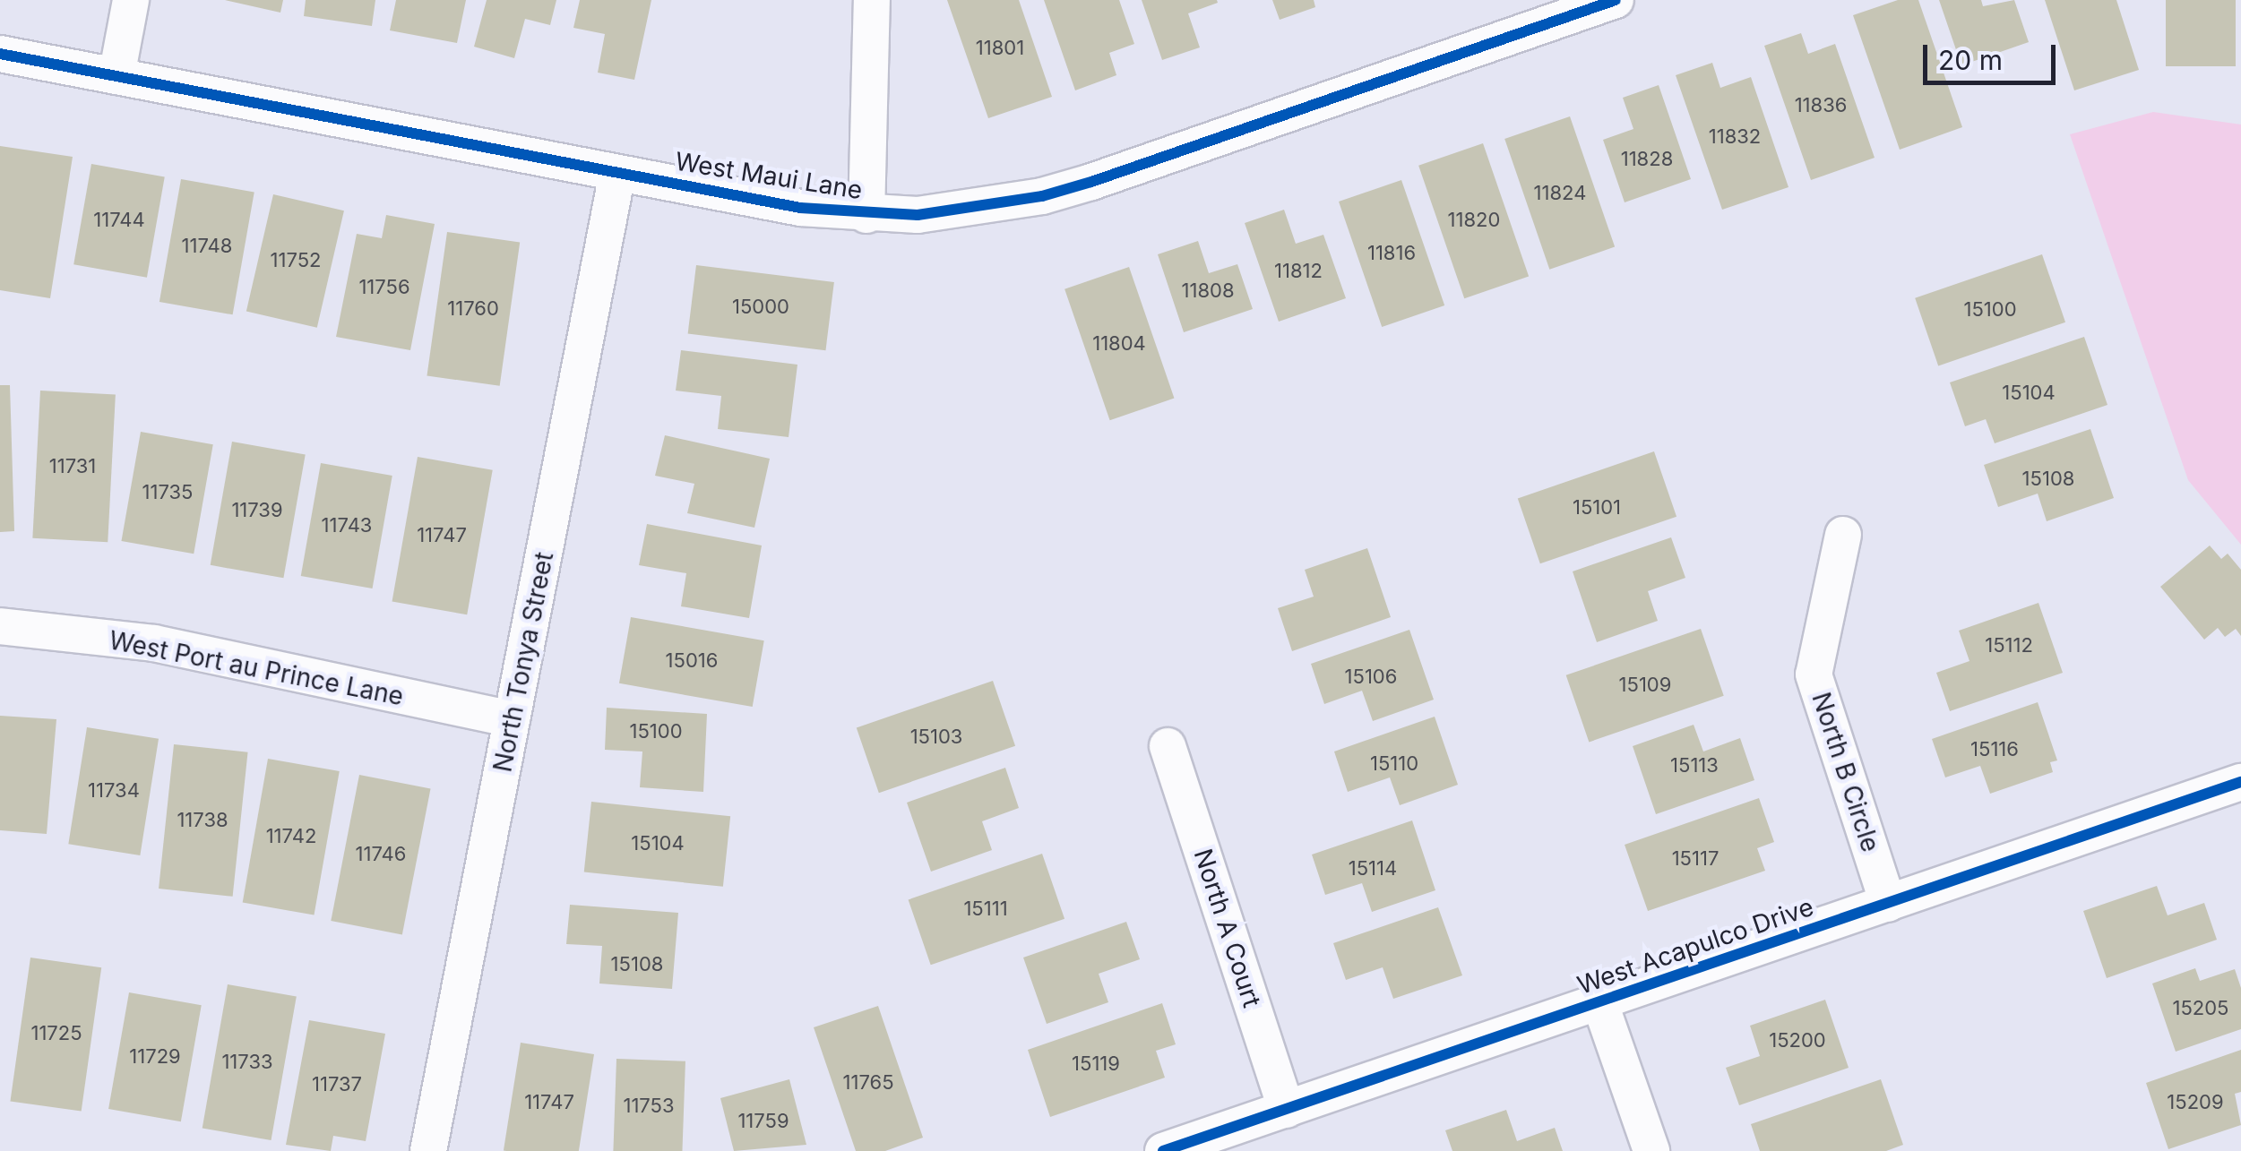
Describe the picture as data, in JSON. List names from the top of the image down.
{
  "streets": {
    "street": [
      "West Maui Lane",
      "North Tonya Street",
      "West Port au Prince Lane",
      "North B Circle",
      "North A Court",
      "West Acapulco Drive"
    ]
  },
  "crossings": [
    ["West Maui Lane", "North Tonya Street"],
    ["North Tonya Street", "West Port au Prince Lane"],
    ["North B Circle", "West Acapulco Drive"],
    ["North A Court", "West Acapulco Drive"]
  ],
  "house_numbers": [
    "11801",
    "11836",
    "11832",
    "11828",
    "11824",
    "11744",
    "11820",
    "11748",
    "11816",
    "11752",
    "11812",
    "11756",
    "11808",
    "15000",
    "11760",
    "15100",
    "11804",
    "15104",
    "11731",
    "15108",
    "11735",
    "15101",
    "11739",
    "11743",
    "11747",
    "15112",
    "15016",
    "15106",
    "15109",
    "15100",
    "15103",
    "15116",
    "15110",
    "15113",
    "11734",
    "11738",
    "11742",
    "15104",
    "11746",
    "15117",
    "15114",
    "15111",
    "15108",
    "15205",
    "11725",
    "15200",
    "11729",
    "11733",
    "15119",
    "11765",
    "11737",
    "11747",
    "15209",
    "11753",
    "11759"
  ],
  "scale_bar": "20 m"
}
